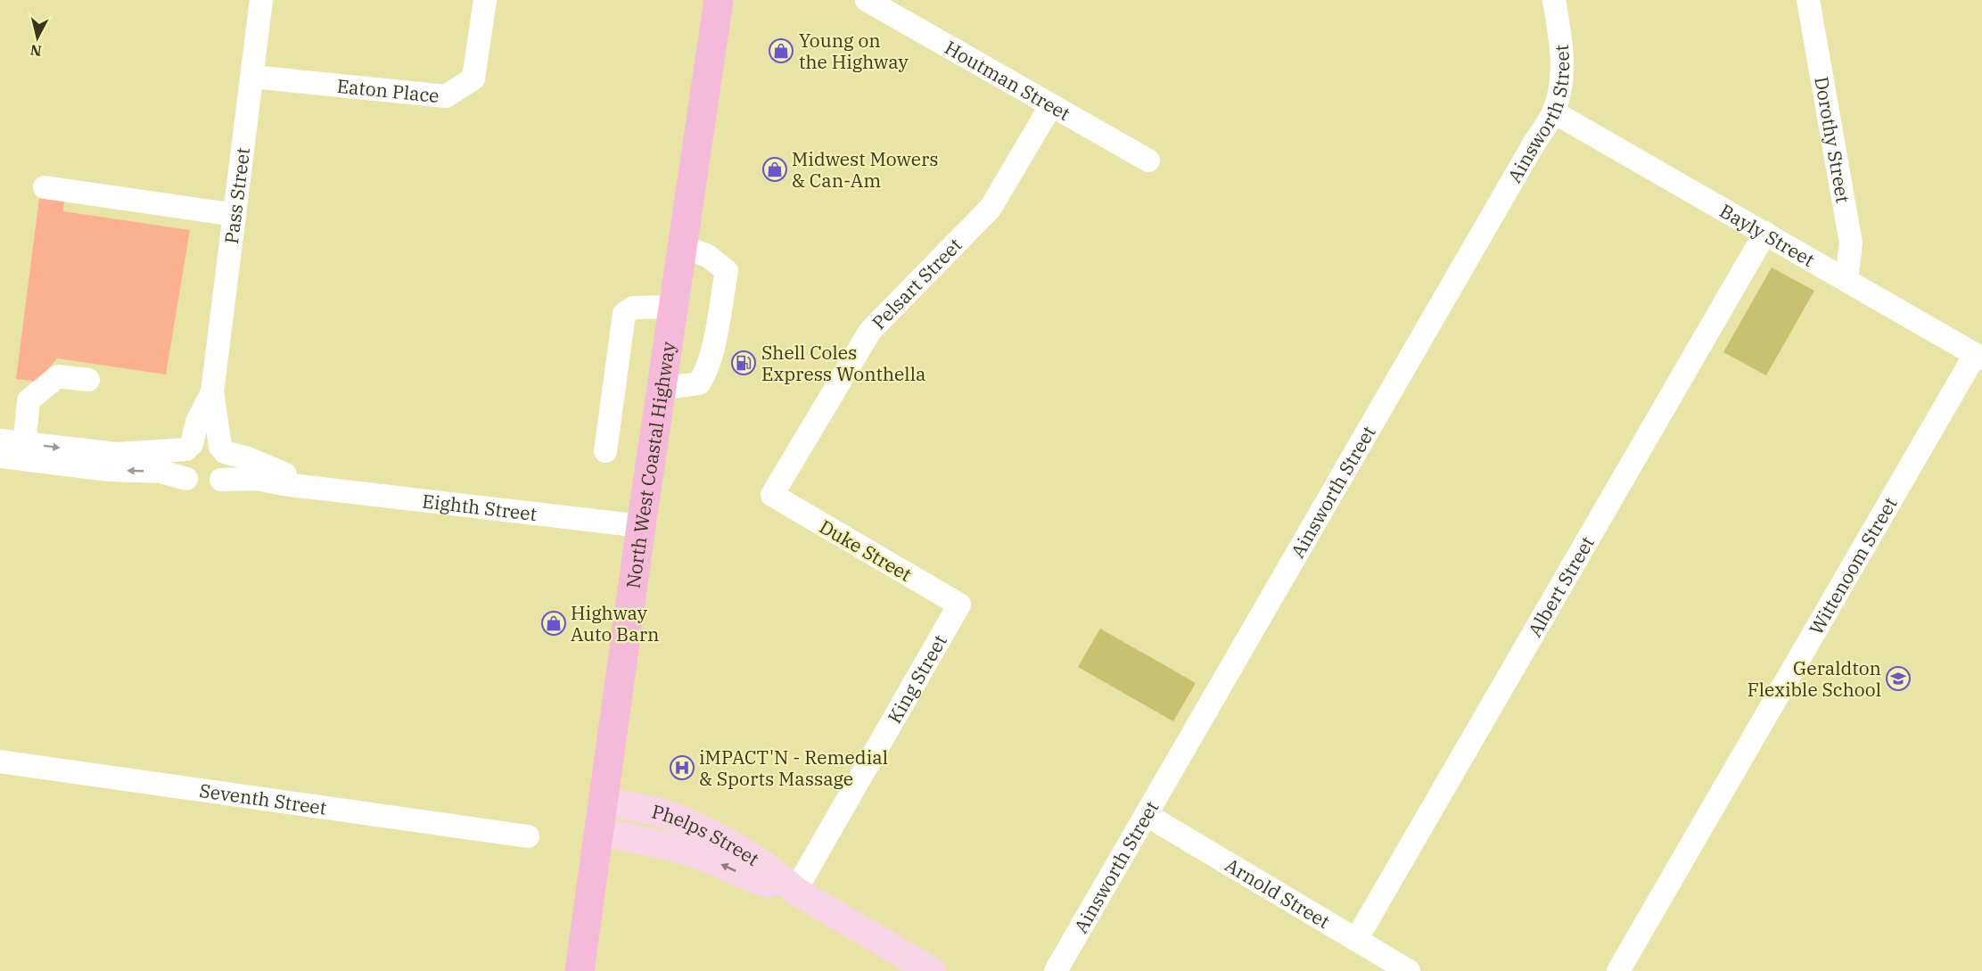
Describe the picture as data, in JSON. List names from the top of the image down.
{
  "streets": {
    "highway": ["North West Coastal Highway"],
    "main road": ["Phelps Street"],
    "street": [
      "Houtman Street",
      "Eaton Place",
      "Ainsworth Street",
      "Dorothy Street",
      "Pass Street",
      "Bayly Street",
      "Pelsart Street",
      "Eighth Street",
      "Duke Street",
      "Wittenoom Street",
      "Albert Street",
      "King Street",
      "Seventh Street",
      "Arnold Street"
    ]
  },
  "crossings": [
    ["Houtman Street", "Pelsart Street"],
    ["Eaton Place", "Pass Street"],
    ["Ainsworth Street", "Bayly Street"],
    ["Ainsworth Street", "Arnold Street"],
    ["Dorothy Street", "Bayly Street"],
    ["Pass Street", "Eighth Street"],
    ["Bayly Street", "Wittenoom Street"],
    ["Bayly Street", "Albert Street"],
    ["Pelsart Street", "Duke Street"],
    ["North West Coastal Highway", "Eighth Street"],
    ["North West Coastal Highway", "Phelps Street"],
    ["Duke Street", "King Street"],
    ["Albert Street", "Arnold Street"],
    ["King Street", "Phelps Street"]
  ],
  "places": {
    "shop": ["Young on the Highway", "Midwest Mowers & Can-Am", "Highway Auto Barn"],
    "fuel station": ["Shell Coles Express Wonthella"],
    "school or university": ["Geraldton Flexible School"],
    "hospital": ["iMPACT'N - Remedial & Sports Massage"]
  },
  "north": "bottom"
}
